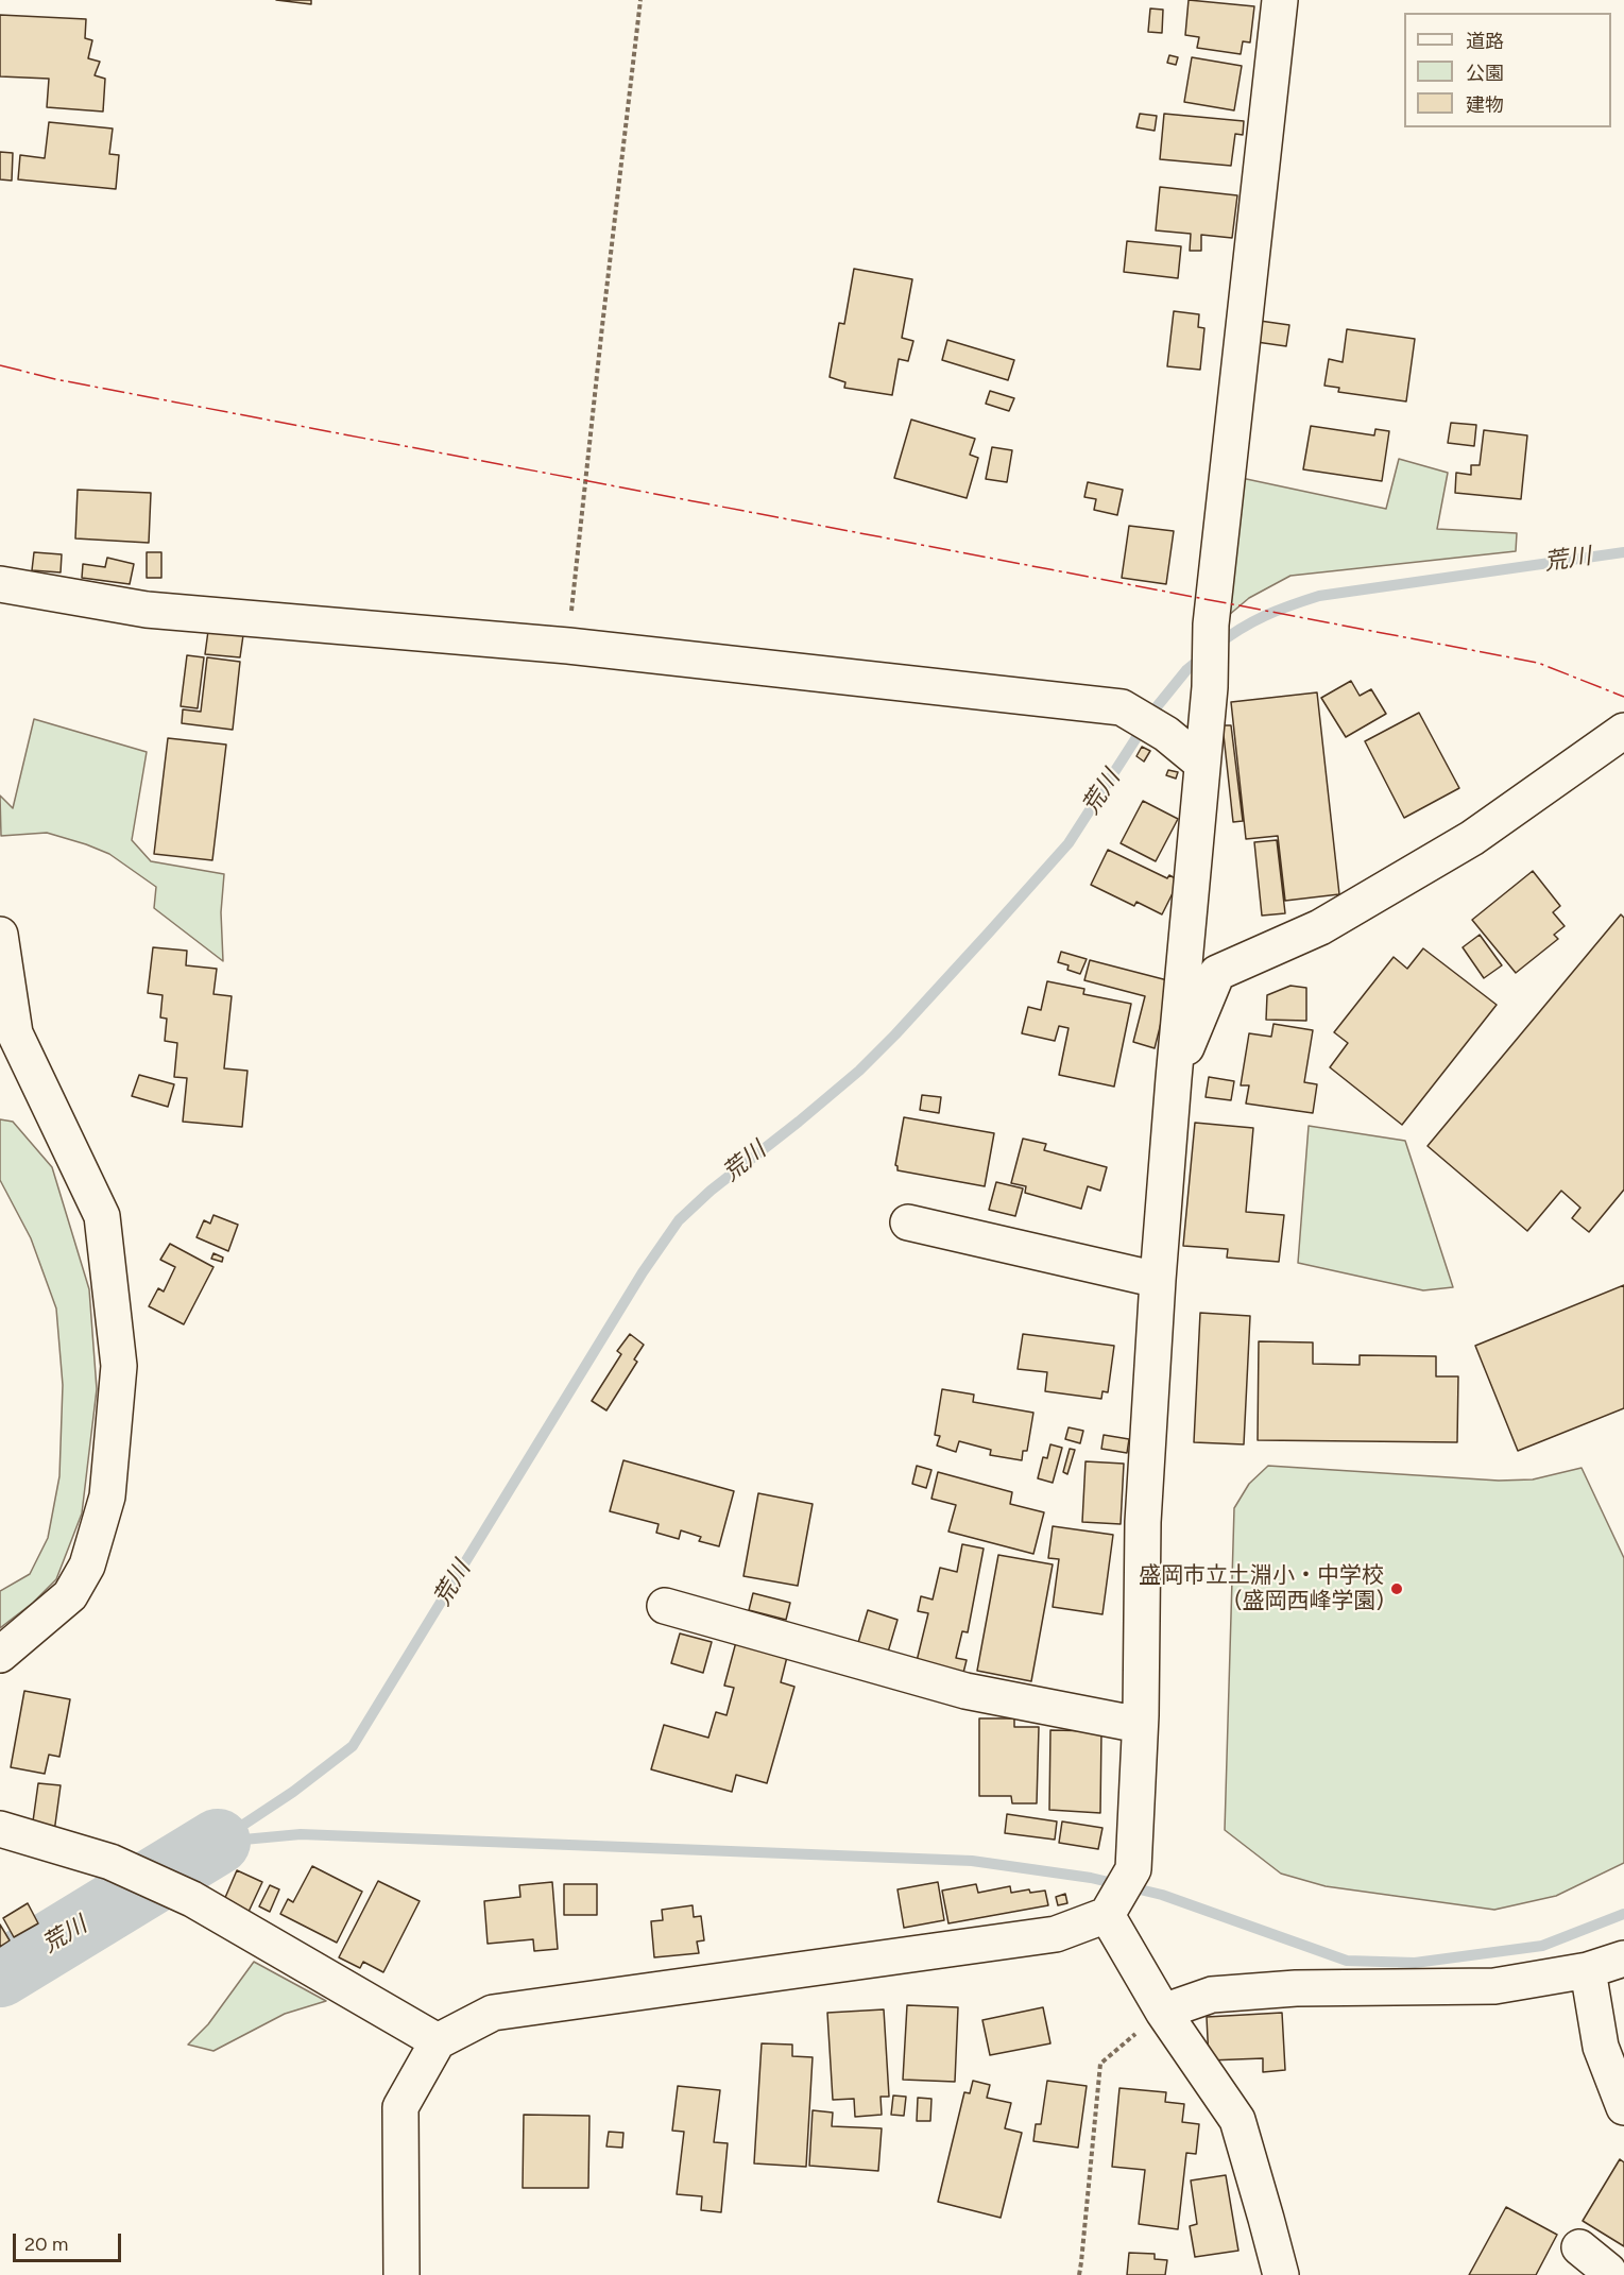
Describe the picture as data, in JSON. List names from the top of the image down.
{
  "water": ["荒川"],
  "places": ["盛岡市立土淵小・中学校 (盛岡西峰学園)"],
  "legend": ["道路", "公園", "建物"],
  "scale_bar": "20 m"
}
